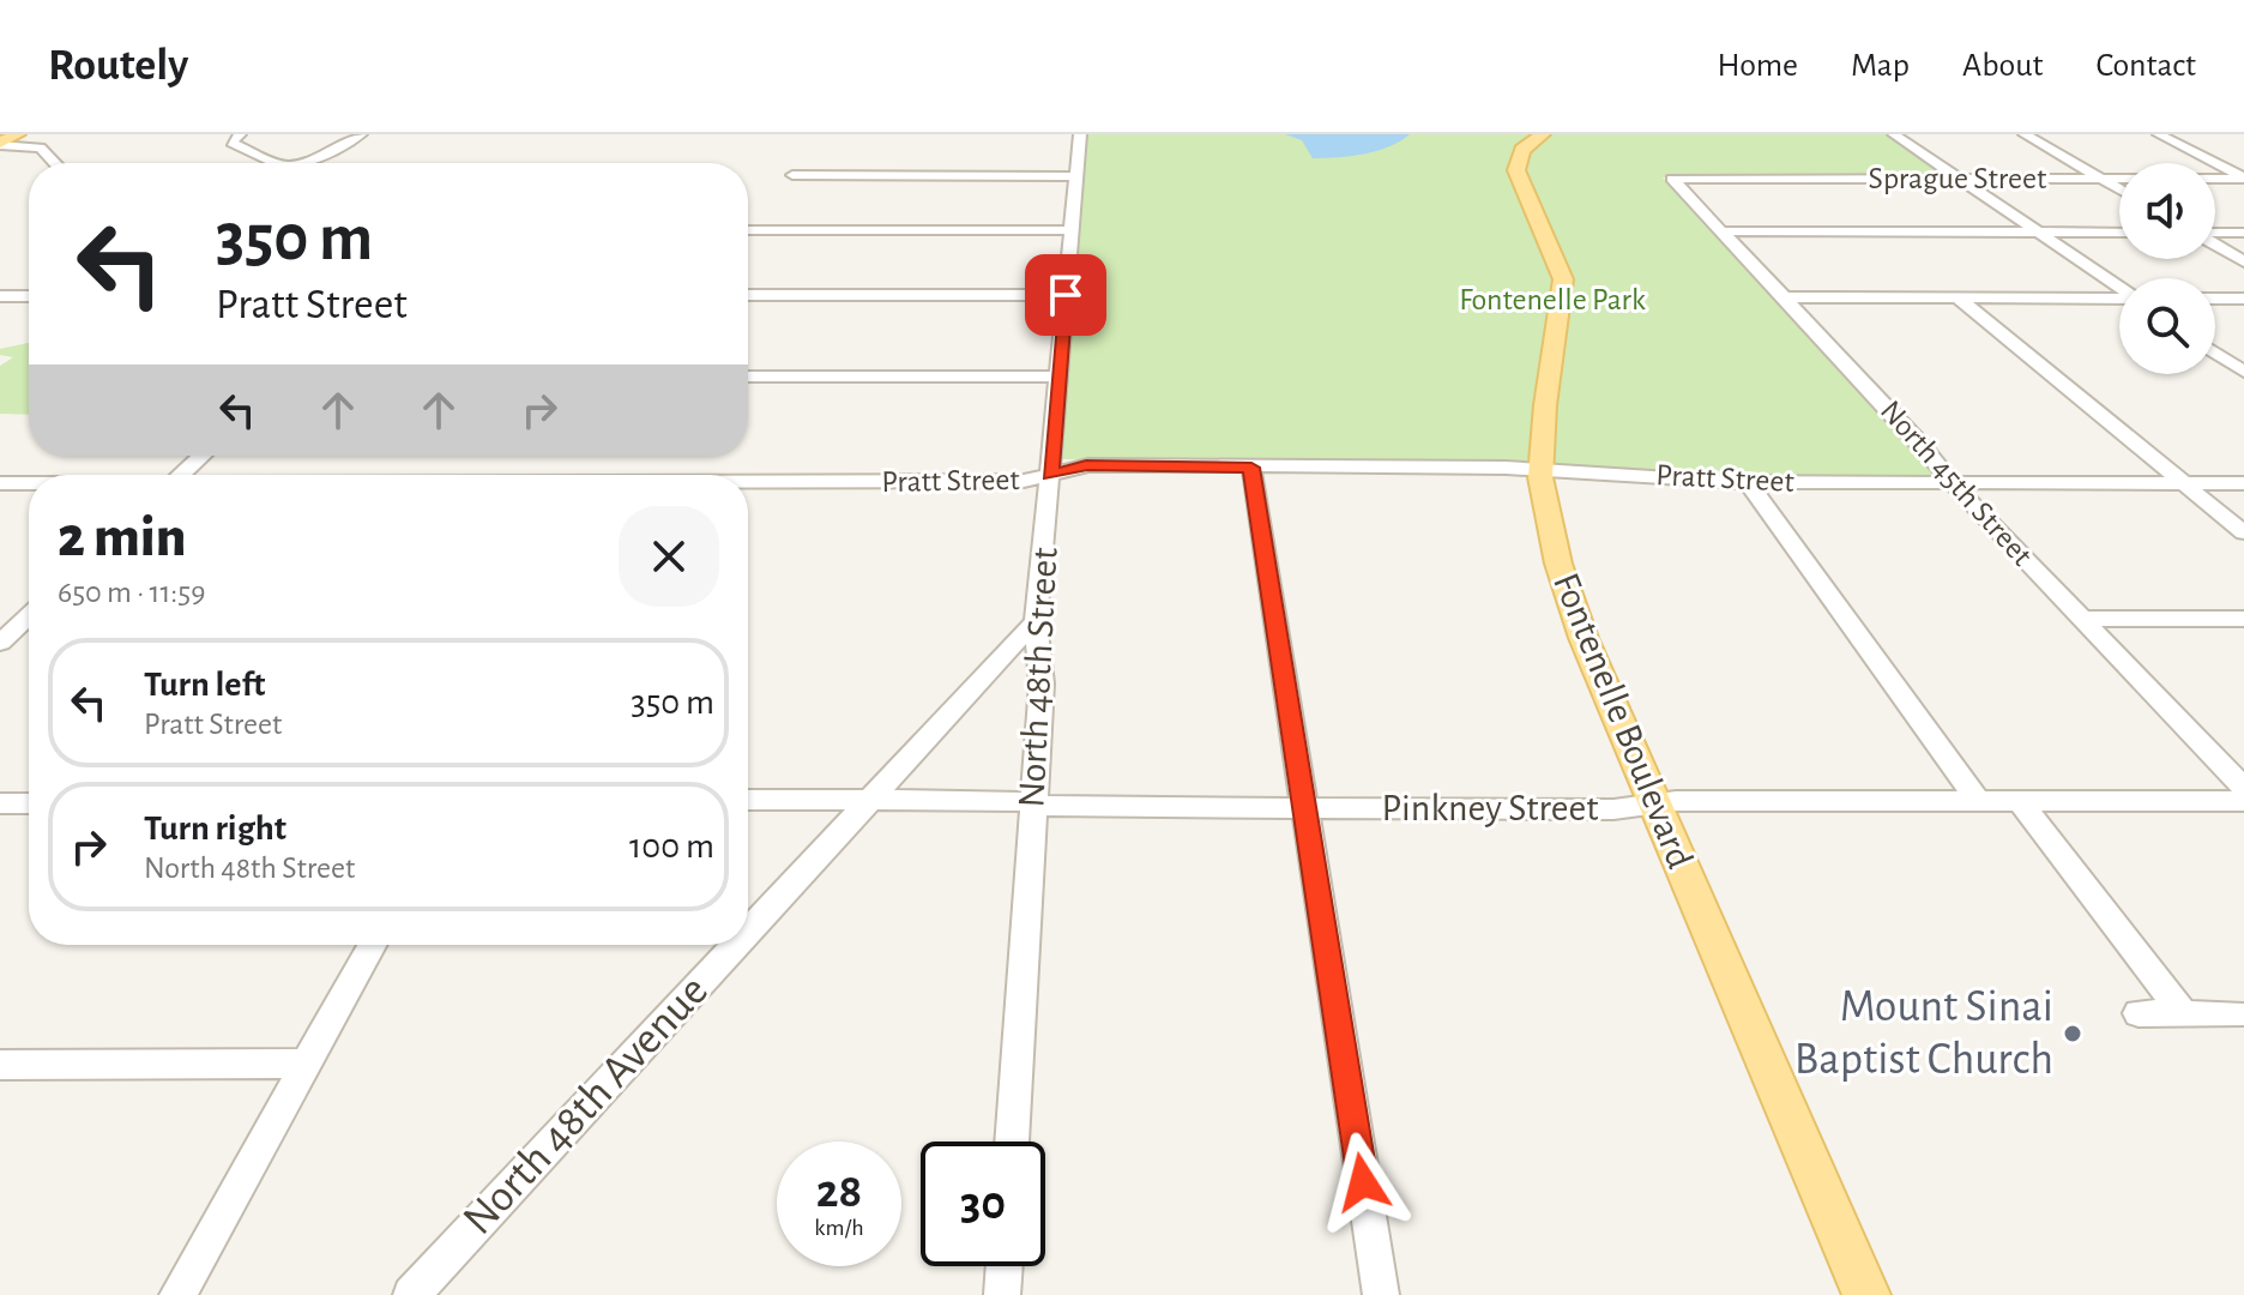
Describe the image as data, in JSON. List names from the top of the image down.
{
  "streets": {
    "main road": ["Fontenelle Boulevard"],
    "street": [
      "Sprague Street",
      "Pratt Street",
      "North 45th Street",
      "North 48th Street",
      "Pinkney Street",
      "North 48th Avenue"
    ]
  },
  "crossings": [
    ["Sprague Street", "North 45th Street"],
    ["Pratt Street", "North 45th Street"],
    ["Pratt Street", "North 48th Street"],
    ["Pratt Street", "Fontenelle Boulevard"],
    ["North 48th Street", "Pinkney Street"],
    ["North 48th Street", "North 48th Avenue"],
    ["Fontenelle Boulevard", "Pinkney Street"],
    ["Pinkney Street", "North 48th Avenue"]
  ],
  "parks": ["Fontenelle Park"],
  "places": ["Mount Sinai Baptist Church"],
  "page": {
    "header": "Routely",
    "nav": [
      "Home",
      "Map",
      "About",
      "Contact"
    ],
    "turn": ["350 m", "Pratt Street"],
    "heading": ["2 min", "650 m · 11:59"],
    "list": [
      {
        "name": "Turn left",
        "note": "Pratt Street",
        "value": "350 m"
      },
      {
        "name": "Turn right",
        "note": "North 48th Street",
        "value": "100 m"
      }
    ],
    "speed": "28 km/h",
    "limit": "30"
  }
}
